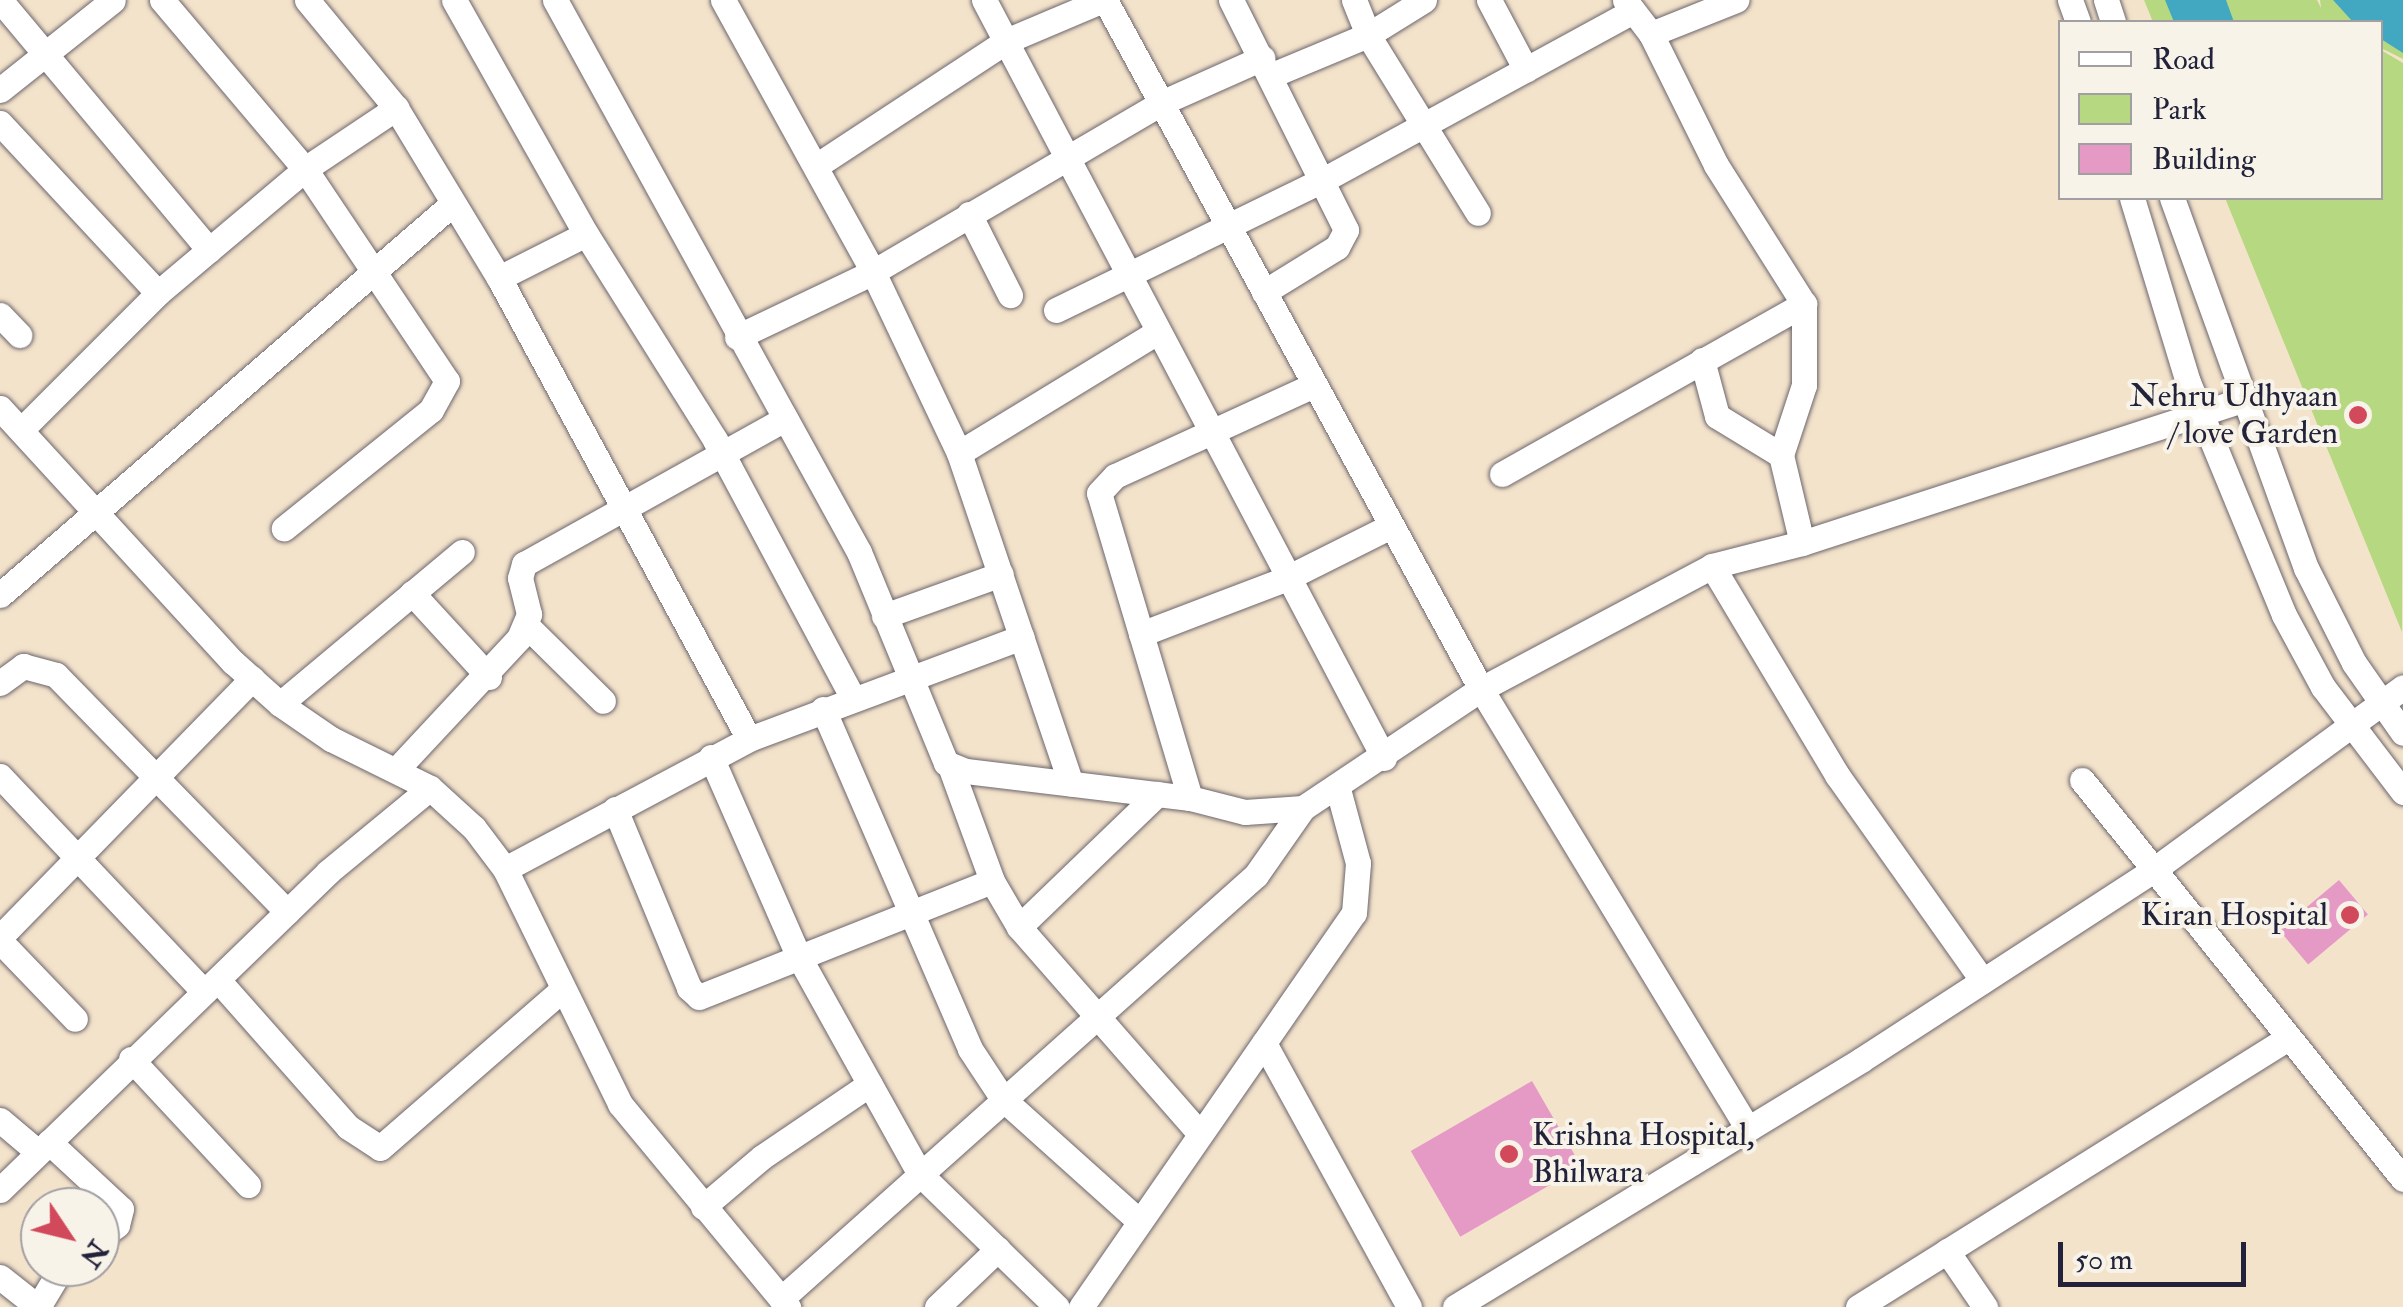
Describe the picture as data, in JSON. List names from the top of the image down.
{
  "places": ["Nehru Udhyaan / love Garden", "Kiran Hospital", "Krishna Hospital, Bhilwara"],
  "legend": ["Road", "Park", "Building"],
  "scale_bar": "50 m",
  "north": "bottom right"
}
